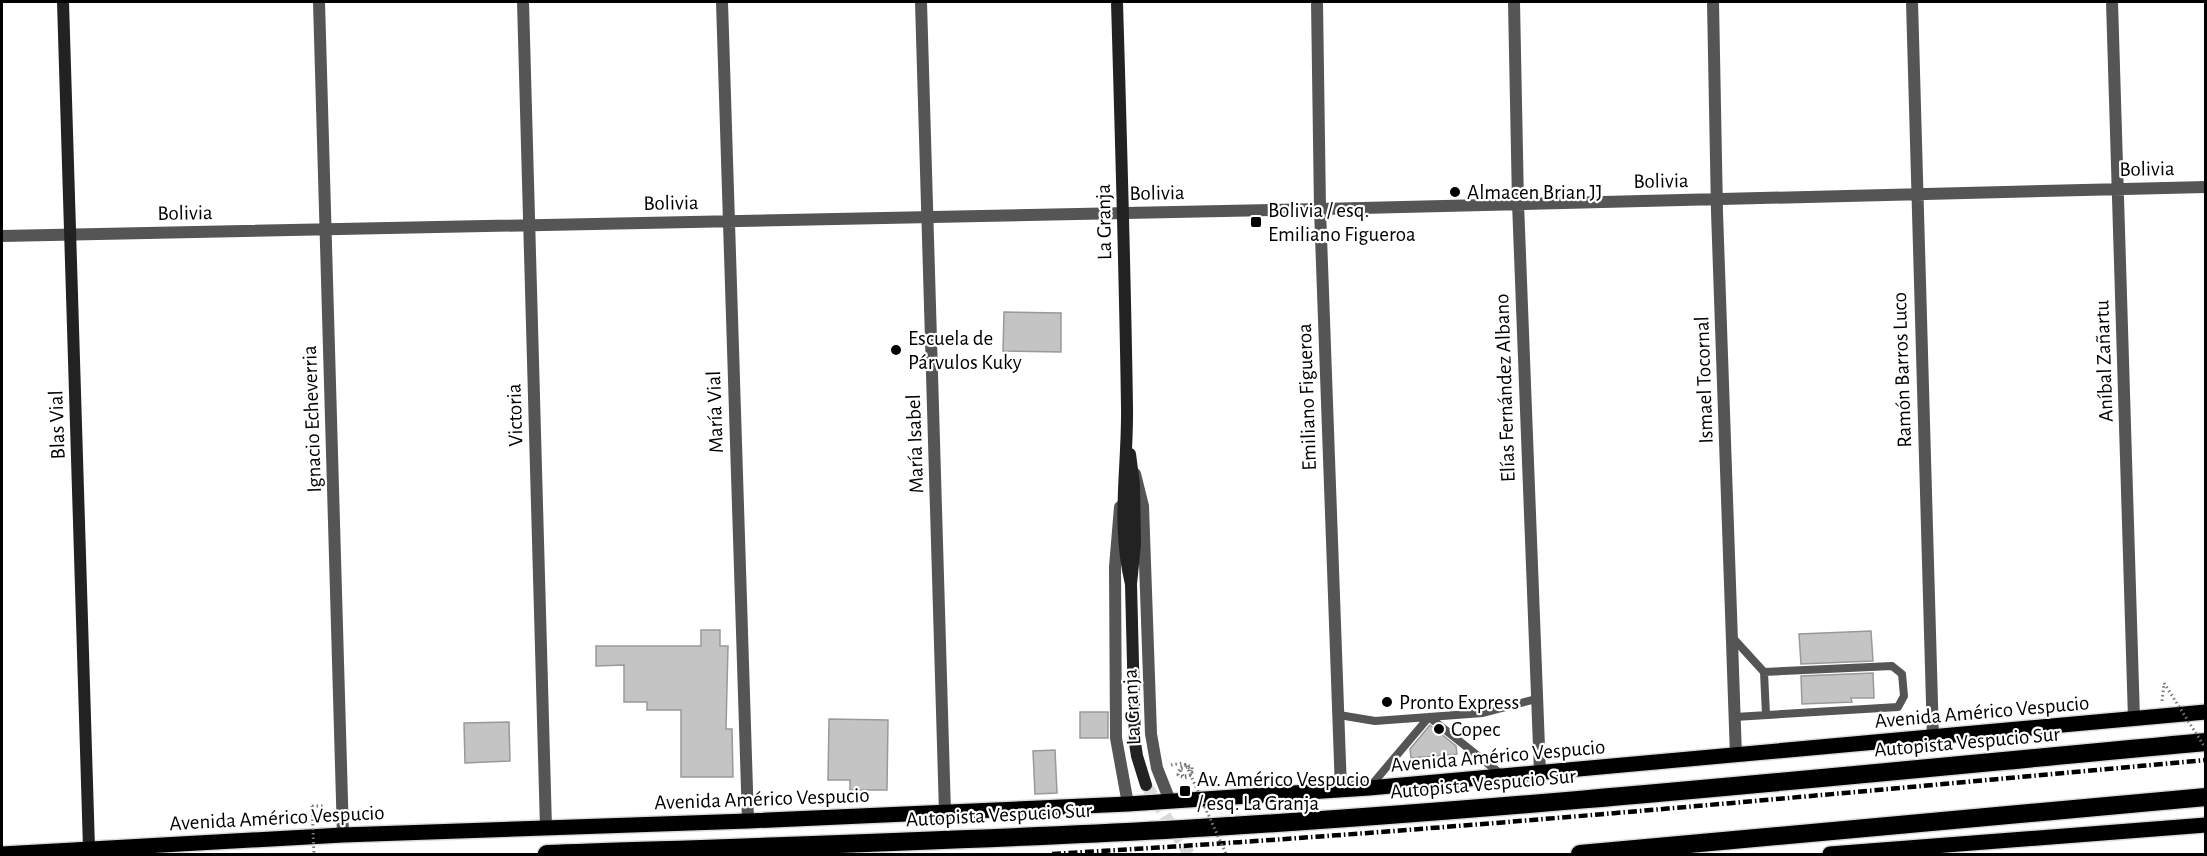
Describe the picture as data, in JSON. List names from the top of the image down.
{
  "streets": {
    "highway": ["Autopista Vespucio Sur"],
    "main road": ["La Granja", "Blas Vial", "Avenida Américo Vespucio"],
    "street": [
      "Bolivia",
      "Aníbal Zañartu",
      "Ramón Barros Luco",
      "Ismael Tocornal",
      "Elías Fernández Albano",
      "Emiliano Figueroa",
      "María Vial",
      "Victoria",
      "Ignacio Echeverria",
      "María Isabel"
    ]
  },
  "crossings": [
    ["Bolivia", "La Granja"],
    ["Bolivia", "Aníbal Zañartu"],
    ["Bolivia", "Ramón Barros Luco"],
    ["Bolivia", "Ismael Tocornal"],
    ["Bolivia", "Elías Fernández Albano"],
    ["Bolivia", "Emiliano Figueroa"],
    ["Bolivia", "María Vial"],
    ["Bolivia", "Victoria"],
    ["Bolivia", "Ignacio Echeverria"],
    ["Bolivia", "Blas Vial"],
    ["Bolivia", "María Isabel"],
    ["La Granja", "Avenida Américo Vespucio"],
    ["Aníbal Zañartu", "Avenida Américo Vespucio"],
    ["Ramón Barros Luco", "Avenida Américo Vespucio"],
    ["Ismael Tocornal", "Avenida Américo Vespucio"],
    ["Elías Fernández Albano", "Avenida Américo Vespucio"],
    ["Emiliano Figueroa", "Avenida Américo Vespucio"],
    ["María Vial", "Avenida Américo Vespucio"],
    ["Victoria", "Avenida Américo Vespucio"],
    ["Ignacio Echeverria", "Avenida Américo Vespucio"],
    ["Blas Vial", "Avenida Américo Vespucio"],
    ["María Isabel", "Avenida Américo Vespucio"]
  ],
  "places": {
    "other": [
      "Almacen Brian JJ",
      "Escuela de Párvulos Kuky",
      "Pronto Express",
      "Copec"
    ],
    "transit": ["Bolivia / esq. Emiliano Figueroa", "Av. Américo Vespucio / esq. La Granja"]
  }
}
